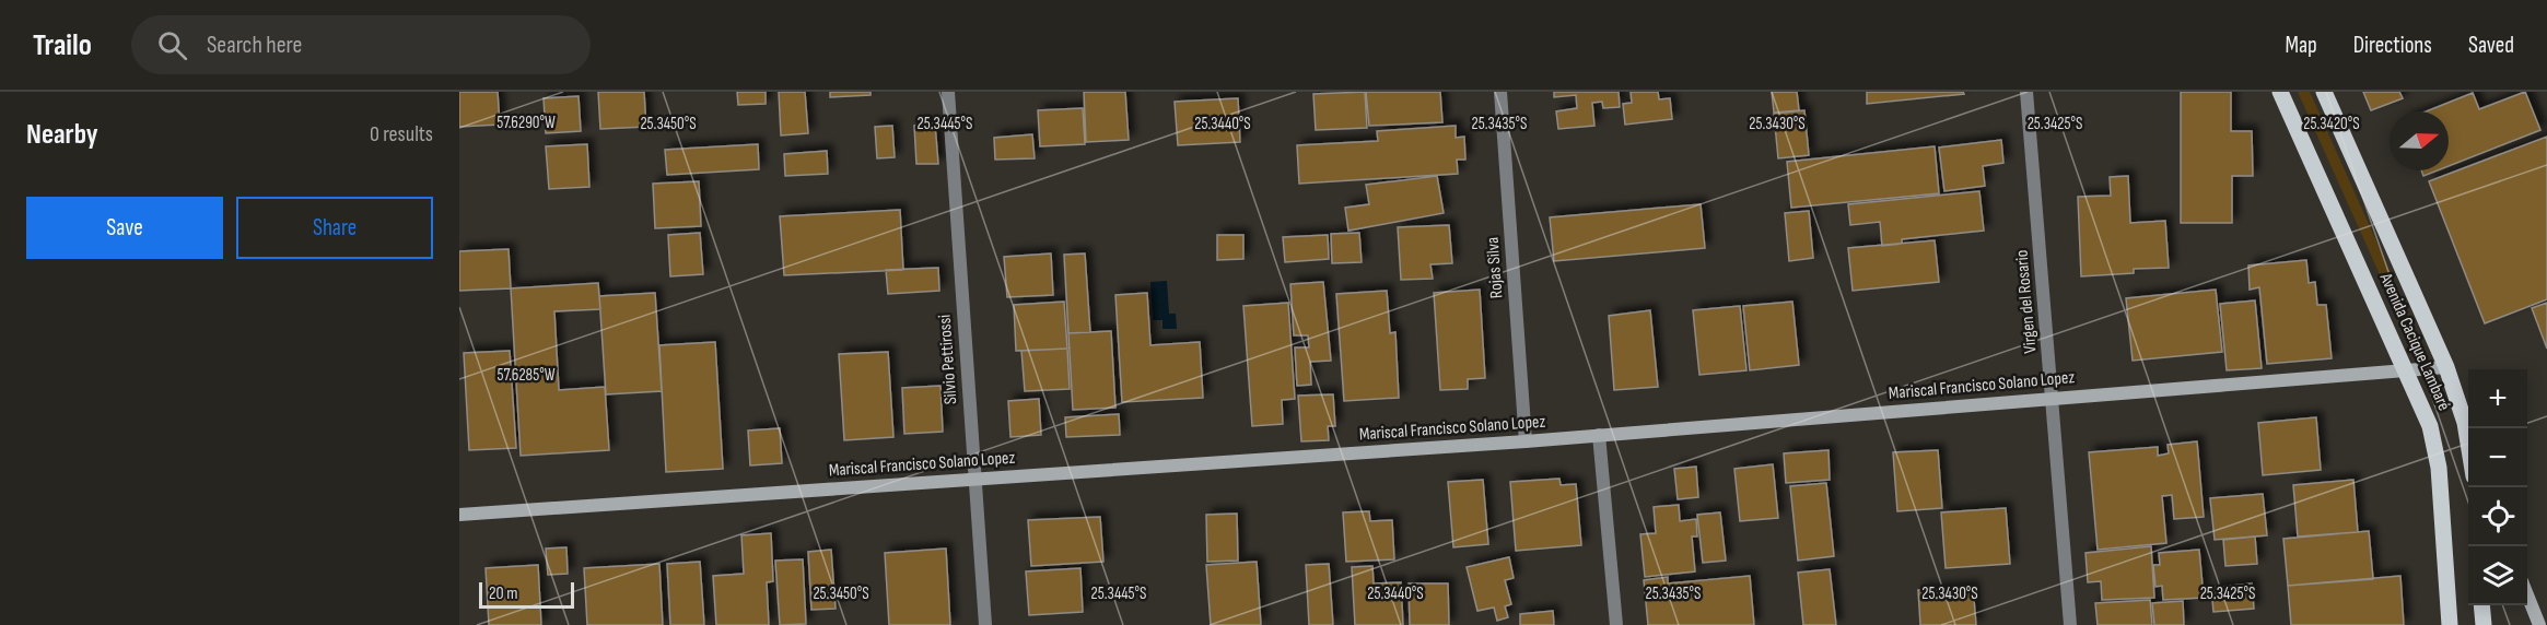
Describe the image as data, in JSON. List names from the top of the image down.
{
  "streets": {
    "main road": ["Avenida Cacique Lambaré"],
    "street": [
      "Rojas Silva",
      "Virgen del Rosario",
      "Silvio Pettirossi",
      "Mariscal Francisco Solano Lopez"
    ]
  },
  "crossings": [
    ["Rojas Silva", "Mariscal Francisco Solano Lopez"],
    ["Virgen del Rosario", "Mariscal Francisco Solano Lopez"],
    ["Avenida Cacique Lambaré", "Mariscal Francisco Solano Lopez"],
    ["Silvio Pettirossi", "Mariscal Francisco Solano Lopez"]
  ],
  "scale_bar": "20 m",
  "north": "right",
  "page": {
    "header": "Trailo",
    "search": "Search here",
    "nav": ["Map", "Directions", "Saved"],
    "heading": ["Nearby", "0 results"],
    "buttons": ["Save", "Share"],
    "map_buttons": ["+", "−"],
    "scale": "20 m"
  },
  "coordinates": [
    "57.6290°W",
    "25.3450°S",
    "25.3445°S",
    "25.3440°S",
    "25.3435°S",
    "25.3430°S",
    "25.3425°S",
    "25.3420°S",
    "57.6285°W"
  ]
}
